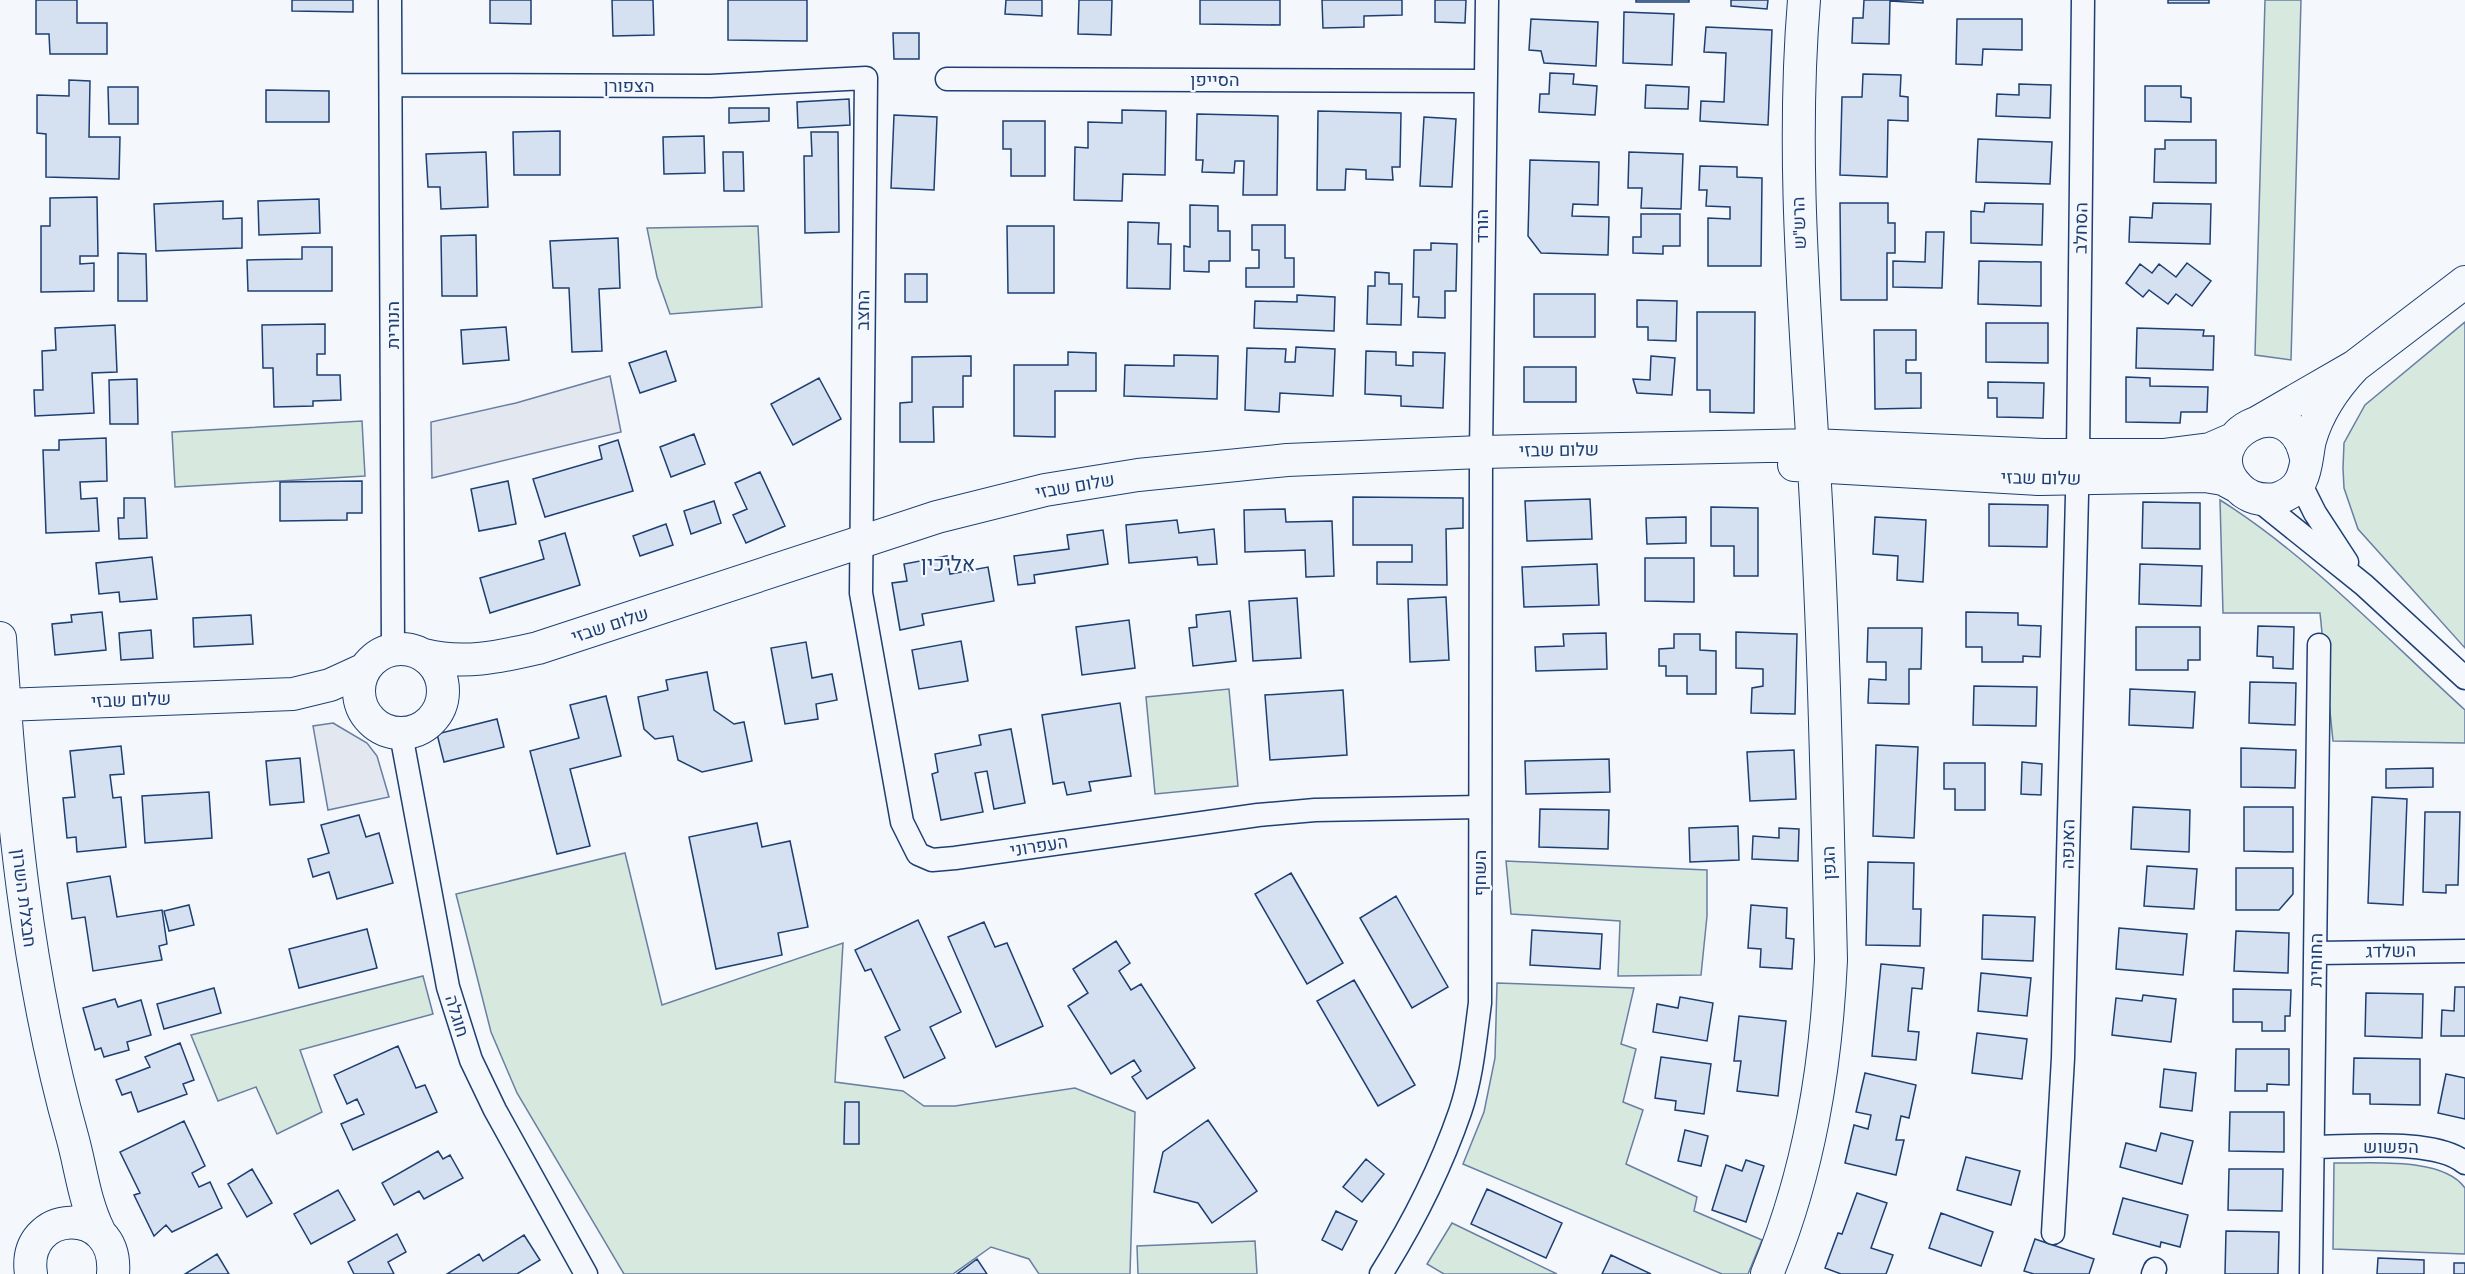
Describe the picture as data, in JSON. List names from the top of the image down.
{
  "streets": {
    "street": [
      "הסייפן",
      "הצפורן",
      "הרש''ש",
      "הורד",
      "הסחלב",
      "החצב",
      "הנורית",
      "שלום שבזי",
      "האנפה",
      "העפרוני",
      "הגפן",
      "השחף",
      "חבצלת השרון",
      "השלדג",
      "החוחית",
      "חוגלה",
      "הפשוש"
    ]
  },
  "crossings": [
    ["הסייפן", "הורד"],
    ["הצפורן", "החצב"],
    ["הצפורן", "הנורית"],
    ["הרש''ש", "שלום שבזי"],
    ["הרש''ש", "הגפן"],
    ["הורד", "שלום שבזי"],
    ["הורד", "השחף"],
    ["הסחלב", "שלום שבזי"],
    ["הסחלב", "האנפה"],
    ["החצב", "שלום שבזי"],
    ["החצב", "העפרוני"],
    ["הנורית", "שלום שבזי"],
    ["הנורית", "חוגלה"],
    ["שלום שבזי", "האנפה"],
    ["שלום שבזי", "העפרוני"],
    ["שלום שבזי", "הגפן"],
    ["שלום שבזי", "השחף"],
    ["שלום שבזי", "חבצלת השרון"],
    ["שלום שבזי", "חוגלה"],
    ["העפרוני", "השחף"],
    ["השלדג", "החוחית"],
    ["החוחית", "הפשוש"]
  ],
  "districts": ["אליכין"]
}
